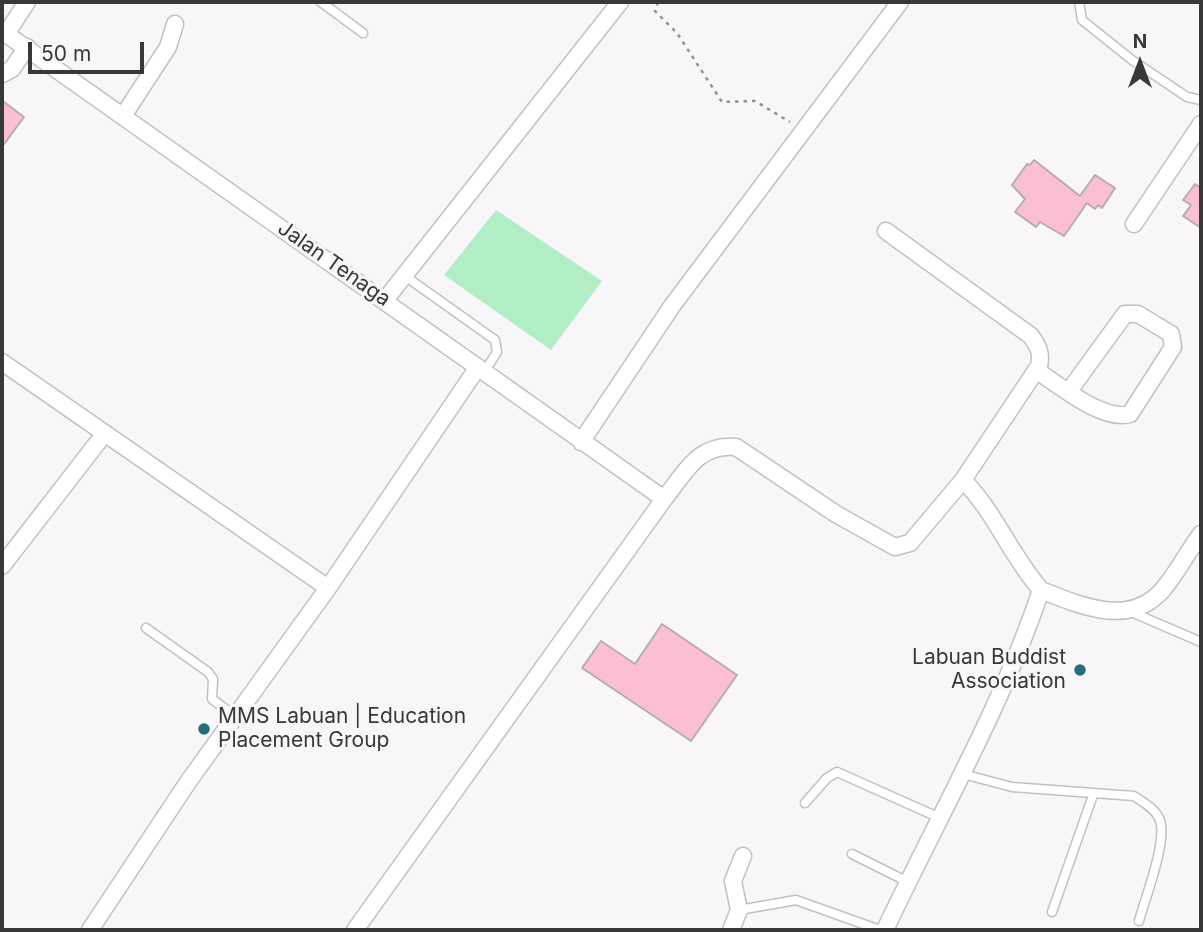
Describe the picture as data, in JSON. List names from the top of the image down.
{
  "streets": {
    "street": ["Jalan Tenaga"]
  },
  "places": ["Labuan Buddist Association", "MMS Labuan | Education Placement Group"],
  "scale_bar": "50 m",
  "north": "top"
}
